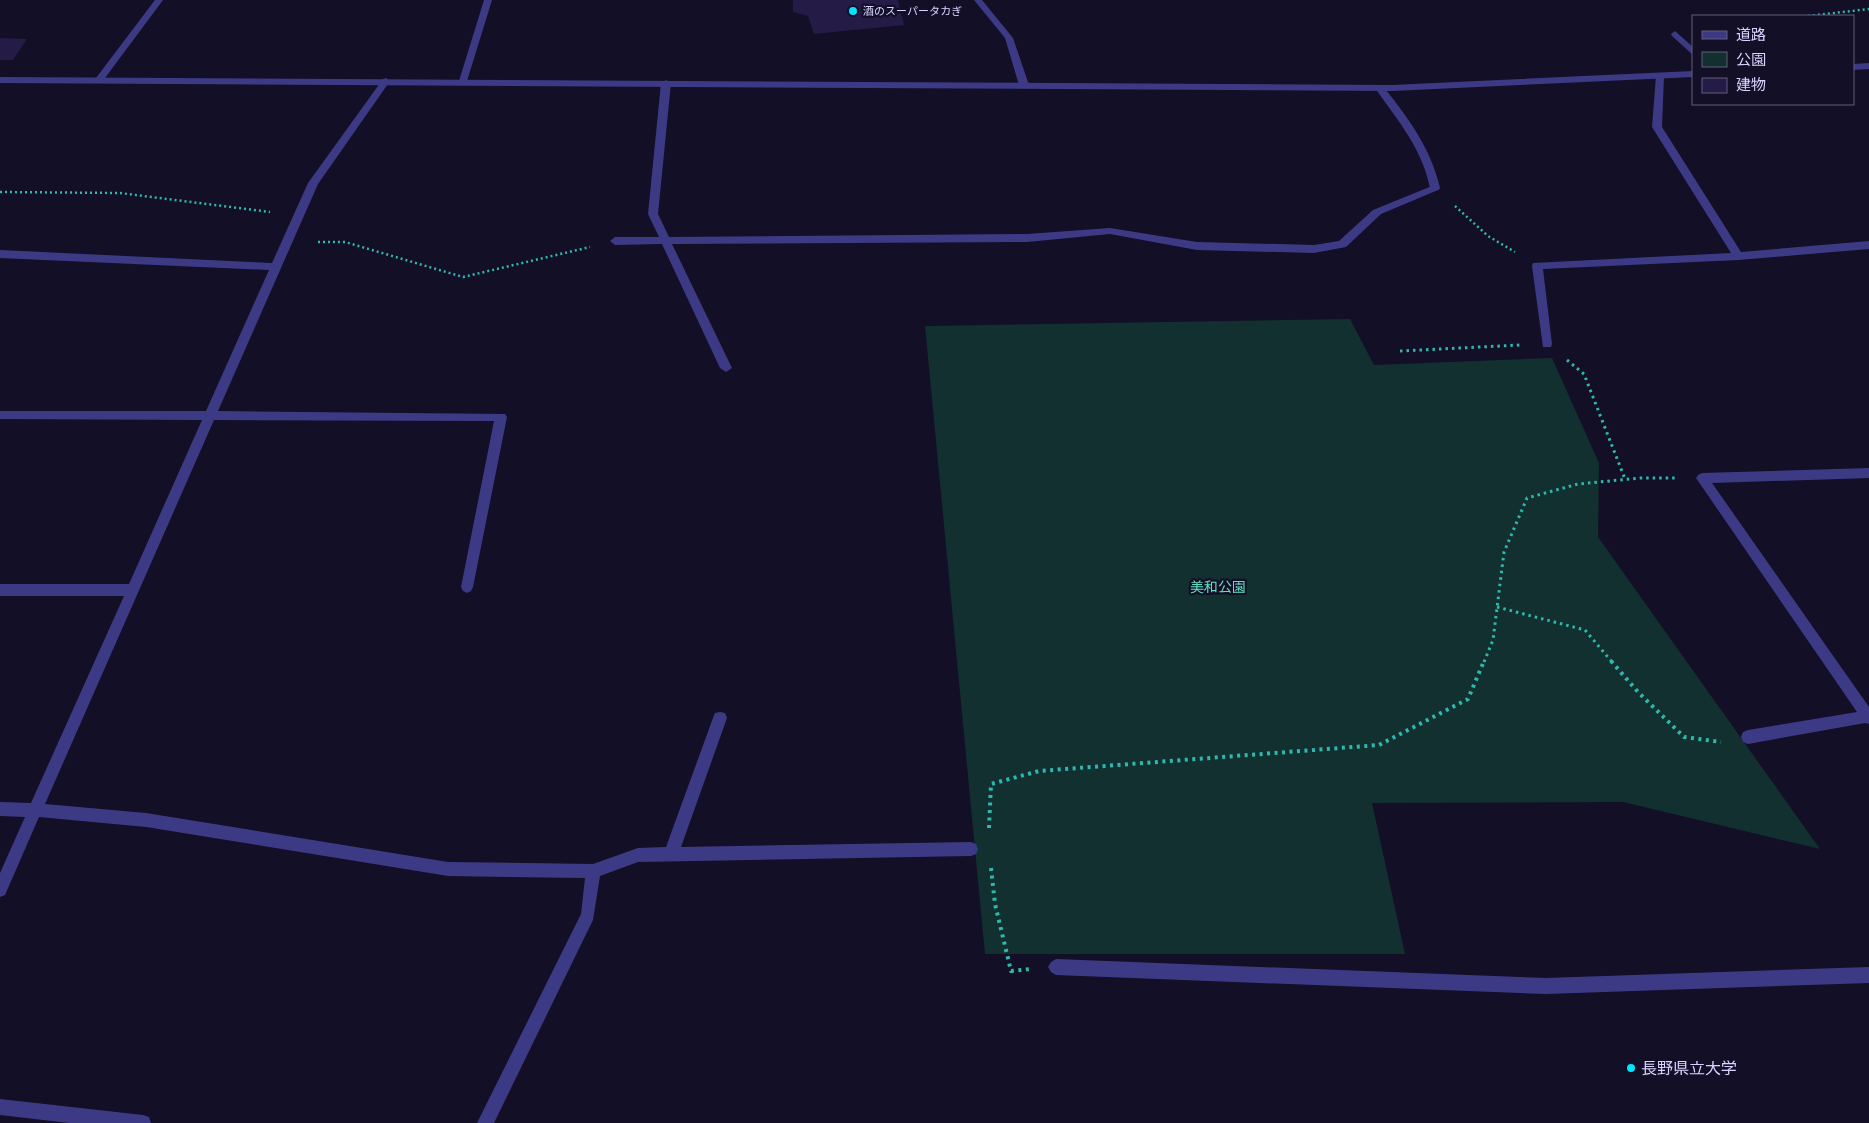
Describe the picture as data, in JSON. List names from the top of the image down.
{
  "parks": ["美和公園"],
  "places": ["酒のスーパータカぎ", "長野県立大学"],
  "legend": ["道路", "公園", "建物"]
}
